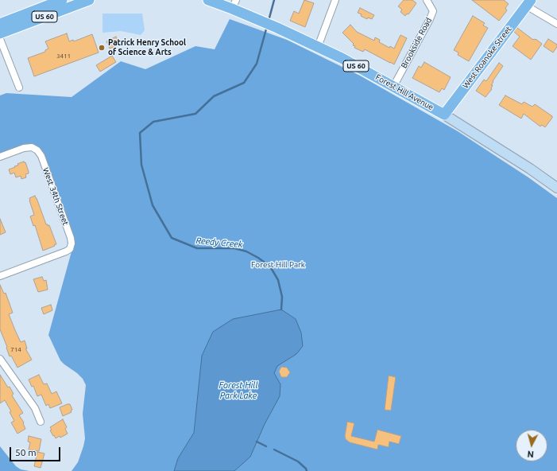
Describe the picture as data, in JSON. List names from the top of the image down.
{
  "streets": {
    "main road": ["US 60", "West Roanoke Street", "Forest Hill Avenue"],
    "street": ["Brookside Road", "West 34th Street"]
  },
  "crossings": [
    ["Brookside Road", "Forest Hill Avenue"],
    ["West Roanoke Street", "Forest Hill Avenue"]
  ],
  "water": ["Reedy Creek", "Forest Hill Park Lake"],
  "parks": ["Forest Hill Park"],
  "places": ["Patrick Henry School of Science & Arts"],
  "house_numbers": ["3411", "714"],
  "scale_bar": "50 m",
  "north": "bottom"
}
